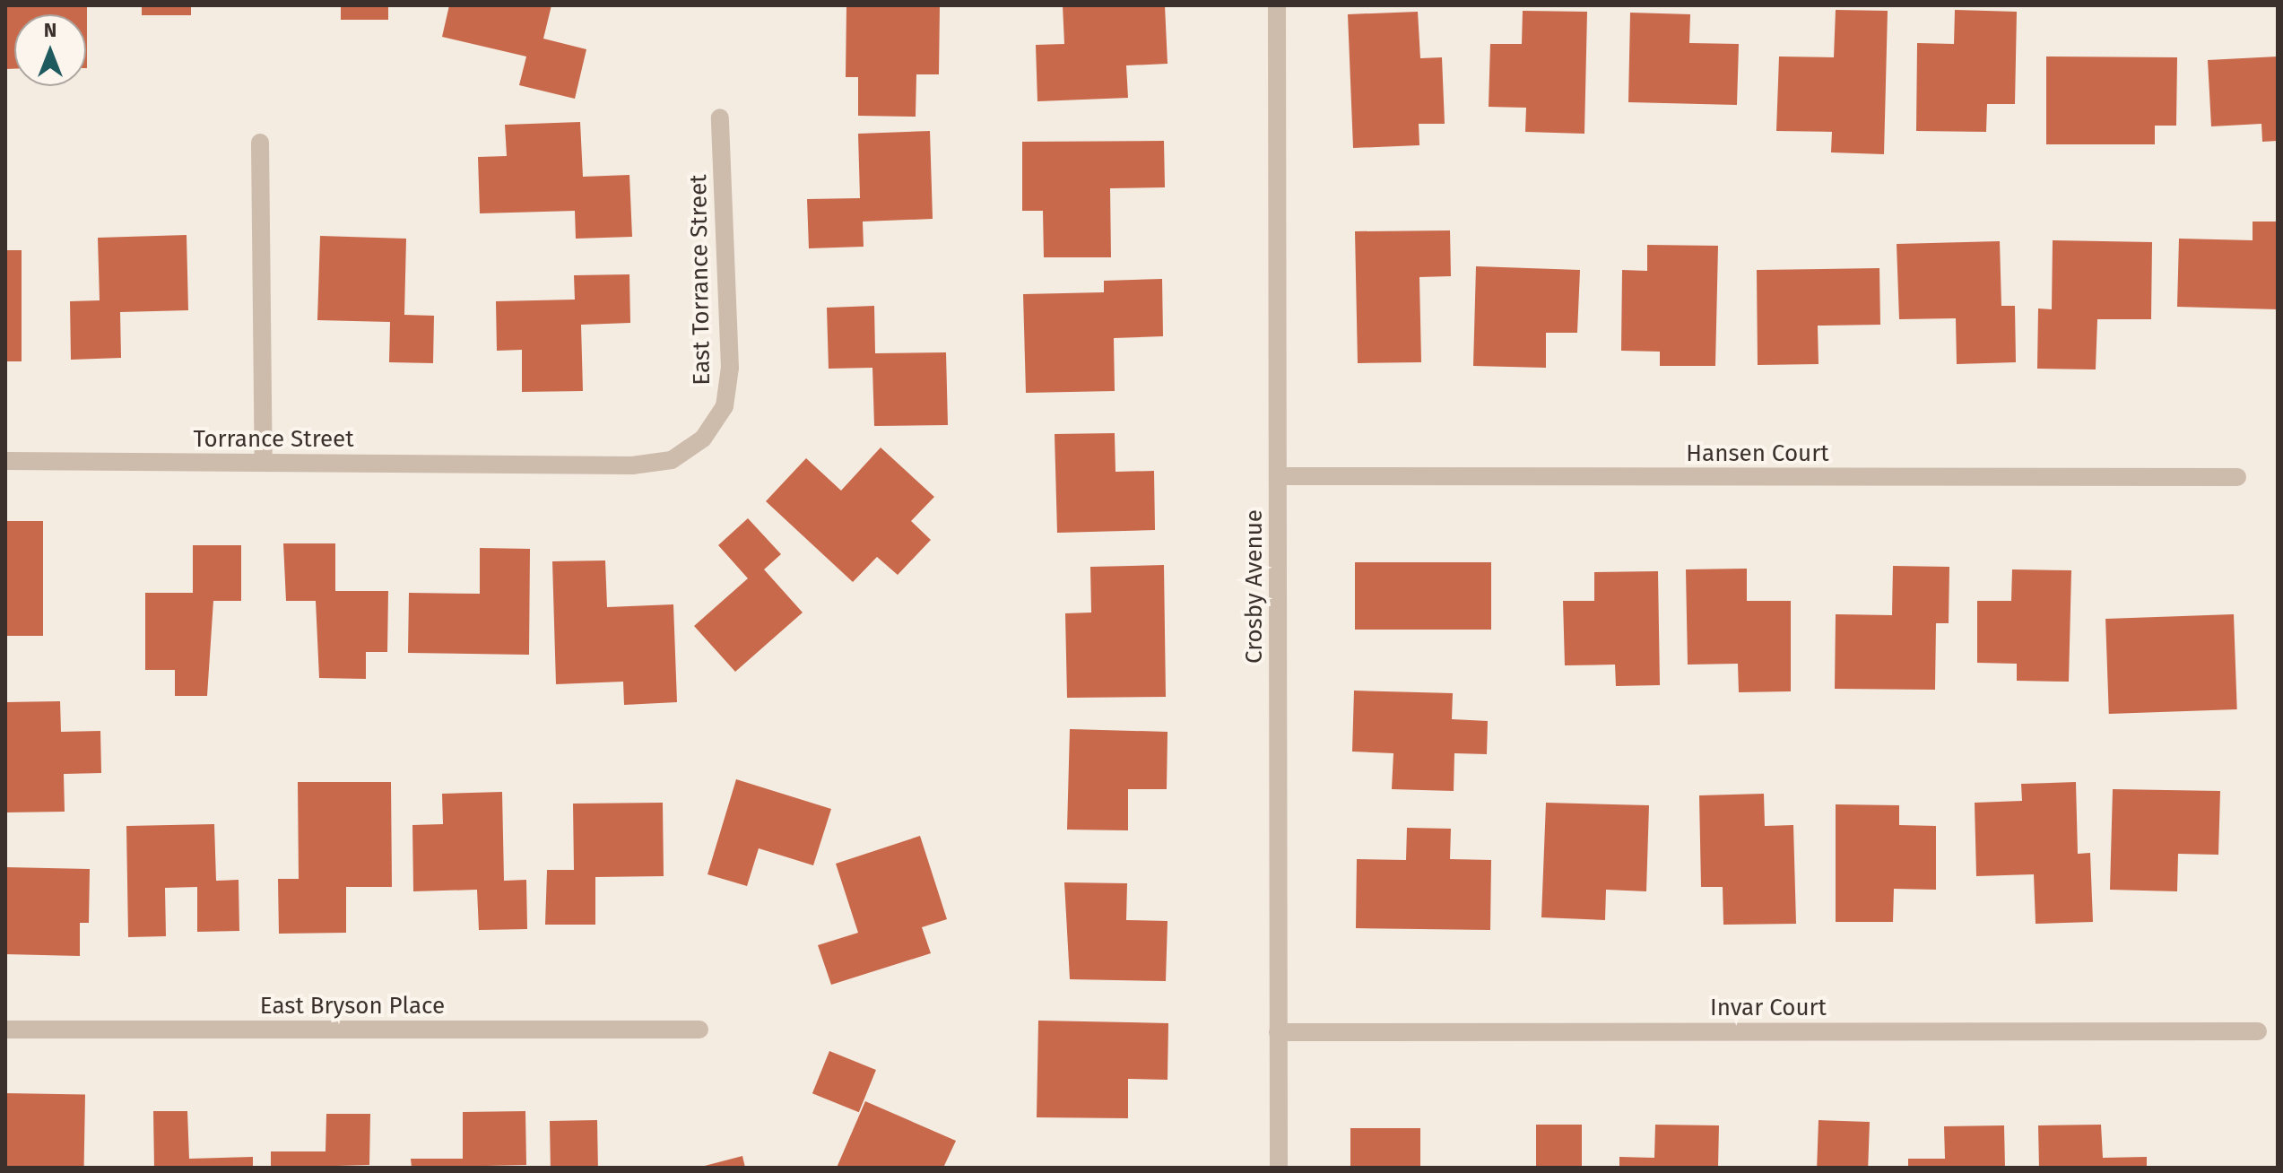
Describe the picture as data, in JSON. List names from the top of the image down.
{
  "streets": {
    "street": [
      "East Torrance Street",
      "Torrance Street",
      "Hansen Court",
      "Crosby Avenue",
      "East Bryson Place",
      "Invar Court"
    ]
  },
  "crossings": [
    ["East Torrance Street", "Torrance Street"],
    ["Hansen Court", "Crosby Avenue"],
    ["Crosby Avenue", "Invar Court"]
  ],
  "north": "top"
}
